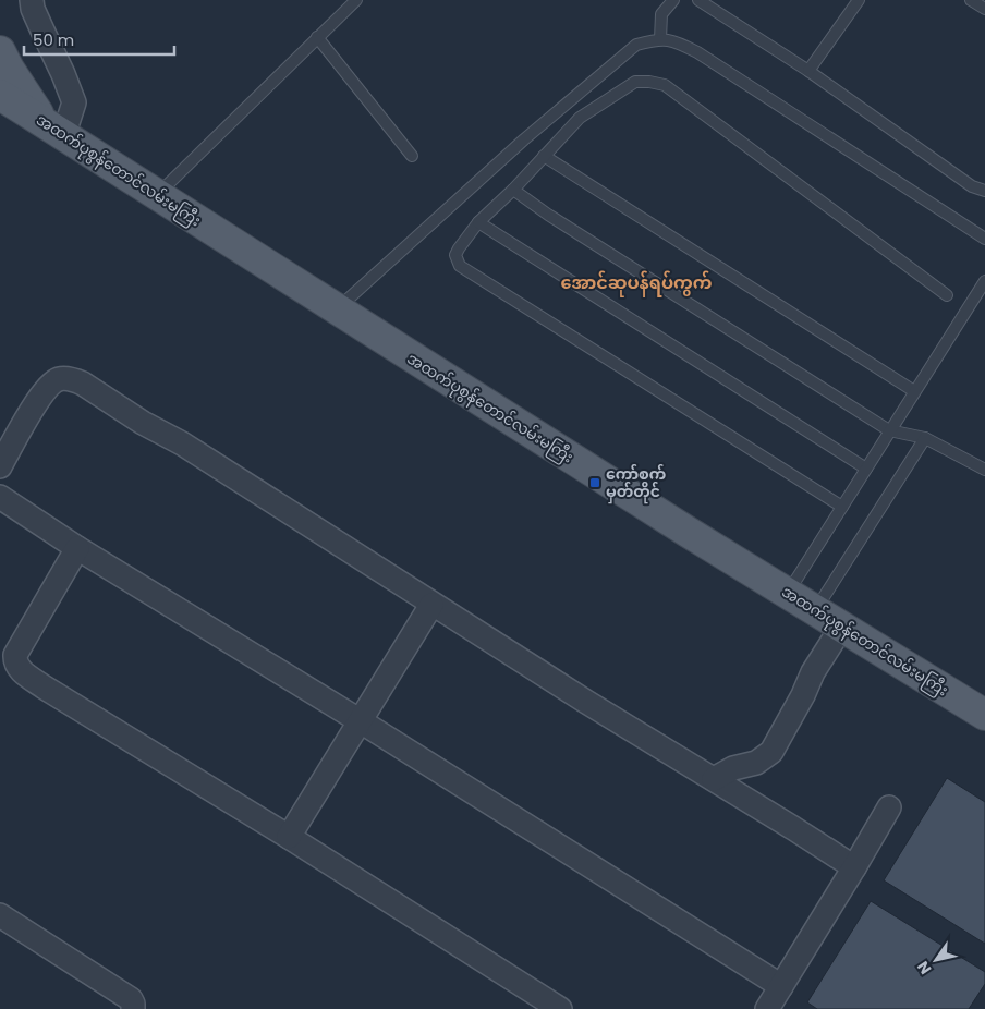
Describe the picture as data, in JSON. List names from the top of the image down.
{
  "streets": {
    "main road": ["အထက်ပုစွန်တောင်လမ်းမကြီး"]
  },
  "districts": ["အောင်ဆုပန်ရပ်ကွက်"],
  "places": {
    "transit": ["ကော်စက် မှတ်တိုင်"]
  },
  "scale_bar": "50 m",
  "north": "bottom left"
}
